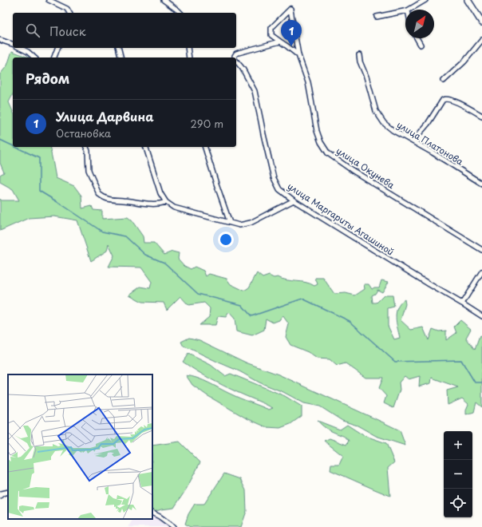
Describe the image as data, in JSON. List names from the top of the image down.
{
  "streets": {
    "street": ["улица Платонова", "улица Окунева", "улица Маргариты Агашиной"]
  },
  "crossings": [
    ["улица Окунева", "улица Маргариты Агашиной"]
  ],
  "north": "top right",
  "page": {
    "search": "Поиск",
    "pins": "1",
    "heading": "Рядом",
    "list": [
      {
        "mark": "1",
        "name": "Улица Дарвина",
        "note": "Остановка",
        "value": "290 m"
      }
    ],
    "map_buttons": ["+", "−"]
  }
}
